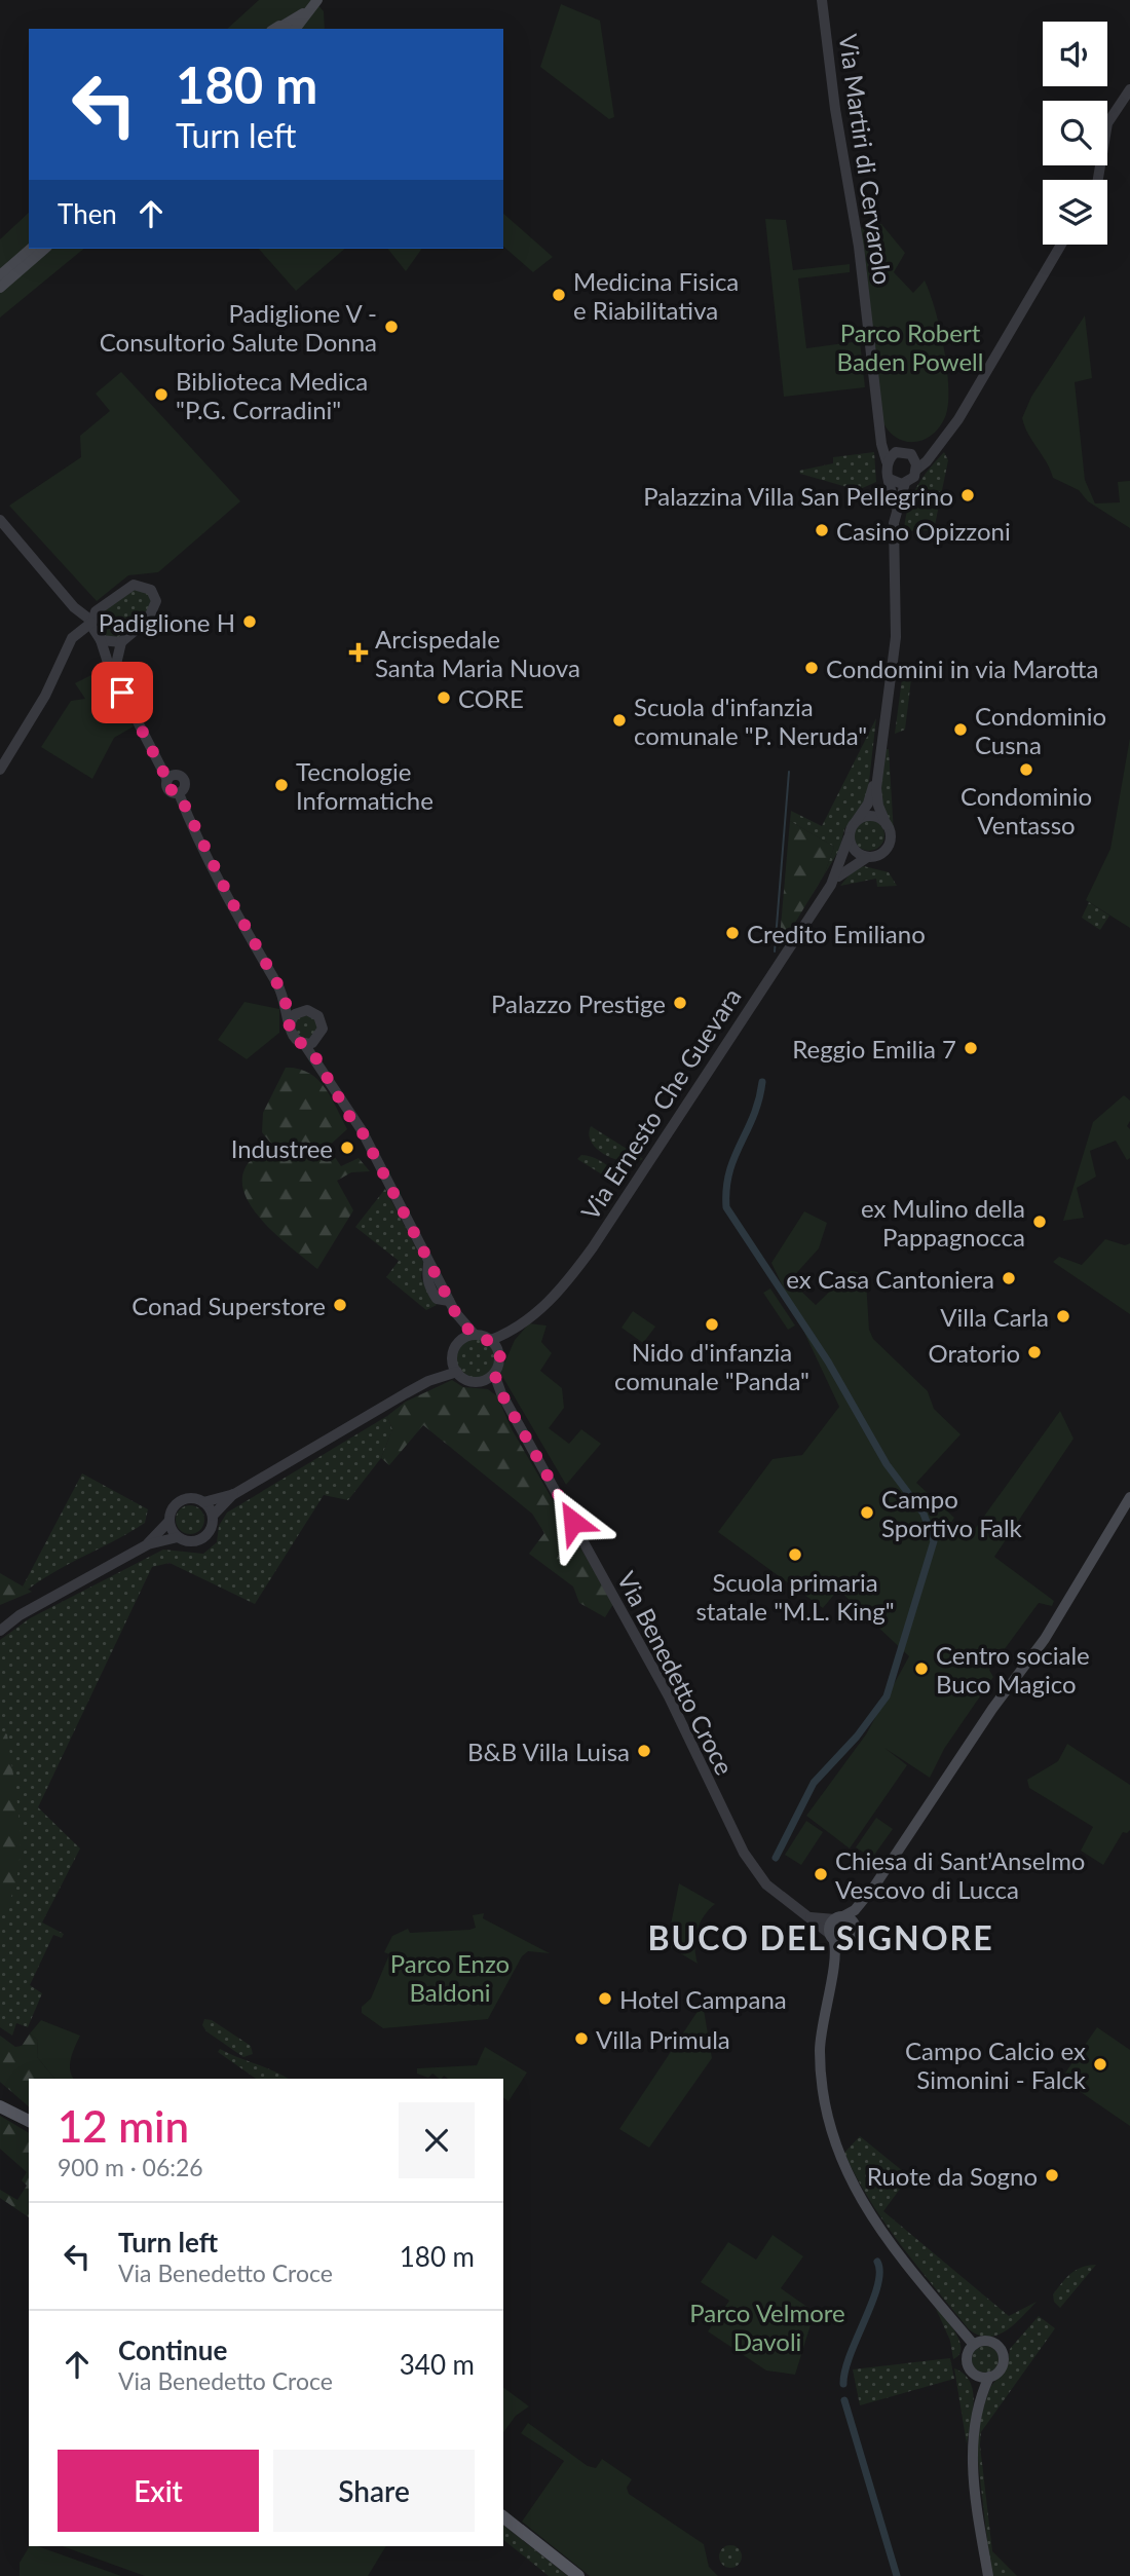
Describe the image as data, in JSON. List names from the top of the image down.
{
  "streets": {
    "street": ["Via Martiri di Cervarolo", "Via Ernesto Che Guevara", "Via Benedetto Croce"]
  },
  "crossings": [
    ["Via Martiri di Cervarolo", "Via Ernesto Che Guevara"],
    ["Via Ernesto Che Guevara", "Via Benedetto Croce"]
  ],
  "districts": ["BUCO DEL SIGNORE"],
  "parks": ["Parco Robert Baden Powell", "Parco Enzo Baldoni", "Parco Velmore Davoli"],
  "places": {
    "other": [
      "Medicina Fisica e Riabilitativa",
      "Padiglione V - Consultorio Salute Donna",
      "Biblioteca Medica \"P.G. Corradini\"",
      "Palazzina Villa San Pellegrino",
      "Casino Opizzoni",
      "Padiglione H",
      "Condomini in via Marotta",
      "CORE",
      "Scuola d'infanzia comunale \"P. Neruda\"",
      "Condominio Cusna",
      "Condominio Ventasso",
      "Tecnologie Informatiche",
      "Credito Emiliano",
      "Palazzo Prestige",
      "Reggio Emilia 7",
      "Industree",
      "ex Mulino della Pappagnocca",
      "ex Casa Cantoniera",
      "Conad Superstore",
      "Villa Carla",
      "Nido d'infanzia comunale \"Panda\"",
      "Oratorio",
      "Campo Sportivo Falk",
      "Scuola primaria statale \"M.L. King\"",
      "Centro sociale Buco Magico",
      "B&B Villa Luisa",
      "Chiesa di Sant'Anselmo Vescovo di Lucca",
      "Hotel Campana",
      "Villa Primula",
      "Campo Calcio ex Simonini - Falck",
      "Ruote da Sogno"
    ],
    "health": ["Arcispedale Santa Maria Nuova"]
  },
  "page": {
    "turn": ["180 m", "Turn left"],
    "then": "Then",
    "heading": ["12 min", "900 m · 06:26"],
    "list": [
      {
        "name": "Turn left",
        "note": "Via Benedetto Croce",
        "value": "180 m"
      },
      {
        "name": "Continue",
        "note": "Via Benedetto Croce",
        "value": "340 m"
      }
    ],
    "buttons": ["Exit", "Share"]
  }
}
